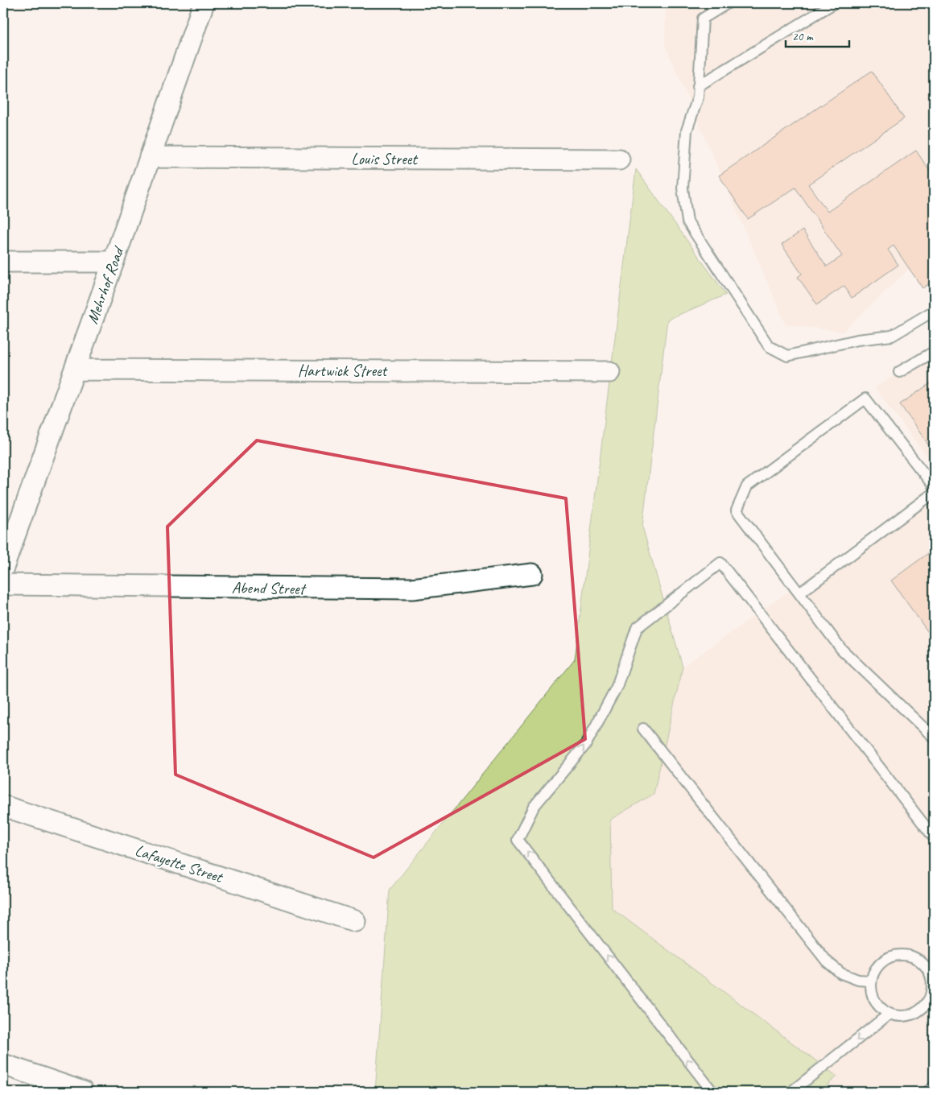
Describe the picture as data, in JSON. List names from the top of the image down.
{
  "streets": {
    "street": [
      "Louis Street",
      "Mehrhof Road",
      "Hartwick Street",
      "Abend Street",
      "Lafayette Street"
    ]
  },
  "crossings": [
    ["Louis Street", "Mehrhof Road"],
    ["Mehrhof Road", "Hartwick Street"]
  ],
  "scale_bar": "20 m"
}
